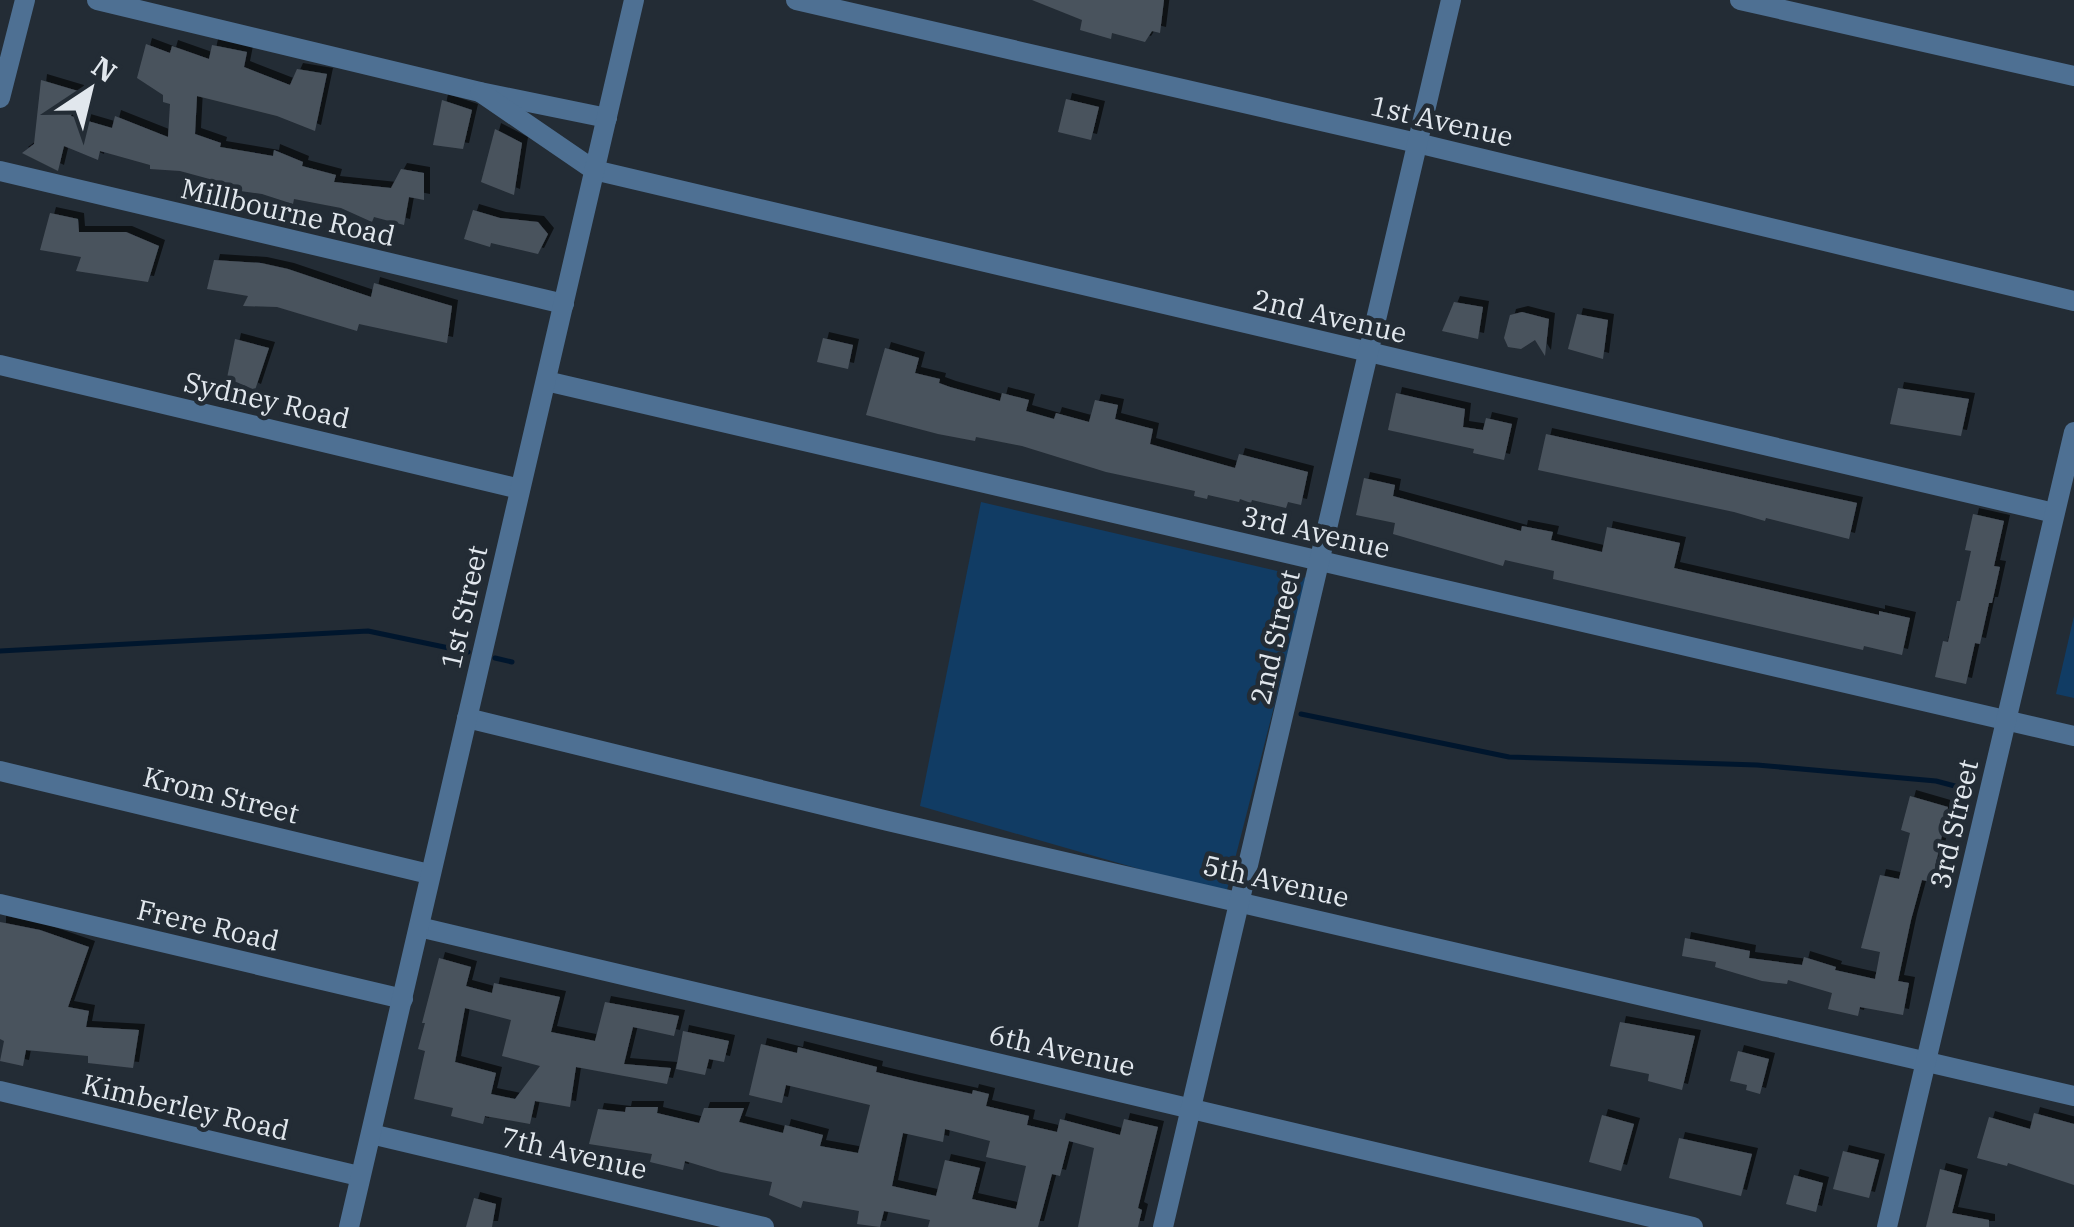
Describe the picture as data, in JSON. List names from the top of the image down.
{
  "streets": {
    "street": [
      "1st Avenue",
      "Millbourne Road",
      "2nd Avenue",
      "Sydney Road",
      "3rd Avenue",
      "1st Street",
      "2nd Street",
      "Krom Street",
      "3rd Street",
      "5th Avenue",
      "Frere Road",
      "6th Avenue",
      "Kimberley Road",
      "7th Avenue"
    ]
  },
  "crossings": [
    ["1st Avenue", "2nd Street"],
    ["Millbourne Road", "1st Street"],
    ["2nd Avenue", "1st Street"],
    ["2nd Avenue", "2nd Street"],
    ["2nd Avenue", "3rd Street"],
    ["Sydney Road", "1st Street"],
    ["3rd Avenue", "1st Street"],
    ["3rd Avenue", "2nd Street"],
    ["3rd Avenue", "3rd Street"],
    ["1st Street", "Krom Street"],
    ["1st Street", "5th Avenue"],
    ["1st Street", "Frere Road"],
    ["1st Street", "6th Avenue"],
    ["1st Street", "Kimberley Road"],
    ["1st Street", "7th Avenue"],
    ["2nd Street", "5th Avenue"],
    ["2nd Street", "6th Avenue"],
    ["3rd Street", "5th Avenue"]
  ],
  "north": "top right"
}
